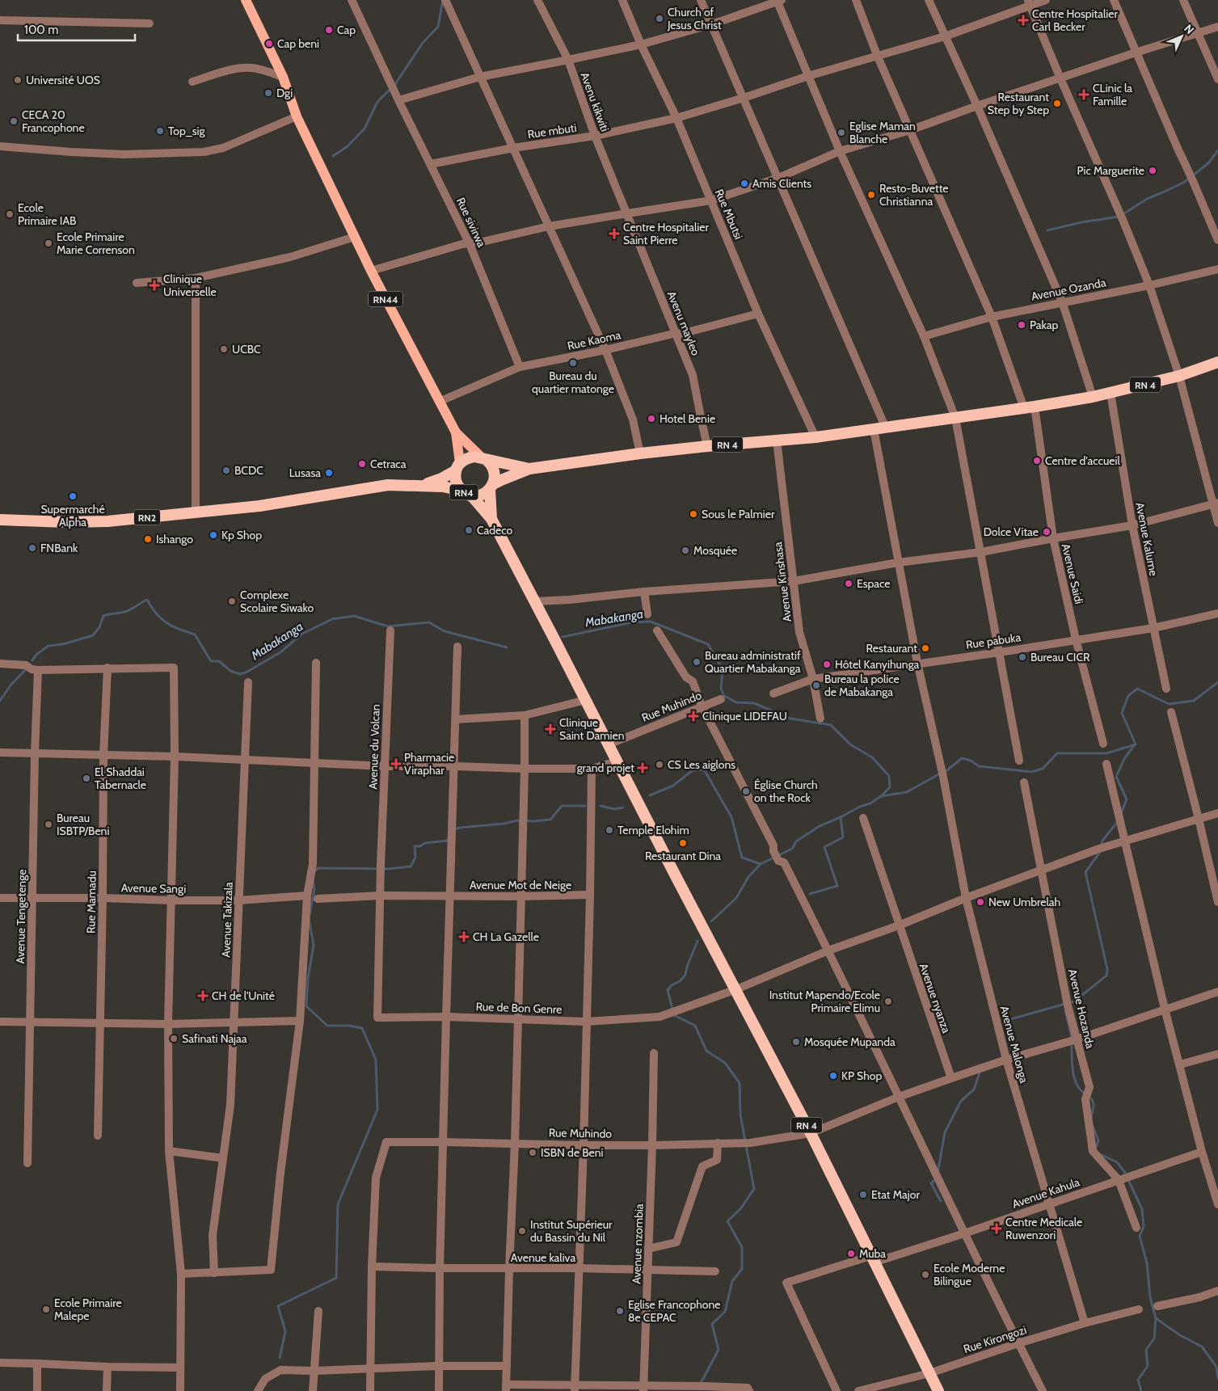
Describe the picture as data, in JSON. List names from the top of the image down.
{
  "streets": {
    "highway": ["RN 4", "RN4", "RN2"],
    "main road": ["RN44"],
    "street": [
      "Avenu kikwiti",
      "Rue mbuti",
      "Rue Mbutsi",
      "Rue sivirwa",
      "Avenue Ozanda",
      "Avenu mayleo",
      "Rue Kaoma",
      "Avenue Kalume",
      "Avenue Saidi",
      "Avenue Kinshasa",
      "Rue pabuka",
      "Rue Muhindo",
      "Avenue du Volcan",
      "Avenue Mot de Neige",
      "Avenue Sangi",
      "Rue Mamadu",
      "Avenue Tengetenge",
      "Avenue Takizala",
      "Avenue nyanza",
      "Rue de Bon Genre",
      "Avenue Hozanda",
      "Avenue Malonga",
      "Avenue Kahula",
      "Avenue nzombia",
      "Avenue kaliva",
      "Rue Kirongozi"
    ]
  },
  "crossings": [
    ["Avenu kikwiti", "Rue mbuti"],
    ["Avenu kikwiti", "Avenu mayleo"],
    ["Rue mbuti", "Rue Mbutsi"],
    ["Rue mbuti", "Rue sivirwa"],
    ["Rue mbuti", "Avenue Saidi"],
    ["Rue Mbutsi", "Rue Kaoma"],
    ["Rue Mbutsi", "RN 4"],
    ["Rue sivirwa", "Rue Kaoma"],
    ["Avenue Ozanda", "Avenue Saidi"],
    ["RN44", "Rue Kaoma"],
    ["RN44", "RN 4"],
    ["RN44", "RN4"],
    ["RN44", "RN2"],
    ["Avenu mayleo", "Rue Kaoma"],
    ["Avenu mayleo", "RN 4"],
    ["RN 4", "RN4"],
    ["RN 4", "RN2"],
    ["RN 4", "Avenue Kalume"],
    ["RN 4", "Avenue Saidi"],
    ["RN 4", "Avenue Kinshasa"],
    ["RN 4", "Rue Muhindo"],
    ["RN 4", "Rue de Bon Genre"],
    ["RN 4", "Avenue Malonga"],
    ["RN 4", "Avenue Kahula"],
    ["RN 4", "Rue Kirongozi"],
    ["RN4", "RN2"],
    ["Avenue Kalume", "Rue pabuka"],
    ["Avenue Saidi", "Rue pabuka"],
    ["Avenue Kinshasa", "Rue pabuka"],
    ["Rue pabuka", "Avenue Malonga"],
    ["Rue Muhindo", "Avenue nyanza"],
    ["Rue Muhindo", "Avenue Hozanda"],
    ["Rue Muhindo", "Avenue Malonga"],
    ["Rue Muhindo", "Avenue nzombia"],
    ["Rue Muhindo", "Avenue kaliva"],
    ["Avenue du Volcan", "Rue de Bon Genre"],
    ["Avenue Sangi", "Rue Mamadu"],
    ["Avenue Sangi", "Avenue Tengetenge"],
    ["Avenue Sangi", "Avenue Takizala"],
    ["Avenue nyanza", "Rue de Bon Genre"],
    ["Rue de Bon Genre", "Avenue Hozanda"],
    ["Rue de Bon Genre", "Avenue Malonga"],
    ["Avenue Hozanda", "Avenue Kahula"],
    ["Avenue Malonga", "Avenue Kahula"],
    ["Avenue Malonga", "Rue Kirongozi"],
    ["Avenue nzombia", "Avenue kaliva"]
  ],
  "water": ["Mabakanga"],
  "places": {
    "other": [
      "Church of Jesus Christ",
      "Cap",
      "Cap beni",
      "Université UOS",
      "Dgi",
      "Restaurant Step by Step",
      "CECA 20 Francophone",
      "Top_sig",
      "Eglise Maman Blanche",
      "Pic Marguerite",
      "Amis Clients",
      "Resto-Buvette Christianna",
      "Ecole Primaire IAB",
      "Ecole Primaire Marie Correnson",
      "Pakap",
      "UCBC",
      "Bureau du quartier matonge",
      "Hotel Benie",
      "Centre d'accueil",
      "Cetraca",
      "BCDC",
      "Lusasa",
      "Supermarché Alpha",
      "Sous le Palmier",
      "Cadeco",
      "Dolce Vitae",
      "Kp Shop",
      "Ishango",
      "FNBank",
      "Mosquée",
      "Espace",
      "Complexe Scolaire Siwako",
      "Restaurant",
      "Bureau CICR",
      "Bureau administratif Quartier Mabakanga",
      "Hôtel Kanyihunga",
      "Bureau la police de Mabakanga",
      "CS Les aiglons",
      "El Shaddai Tabernacle",
      "Église Church on the Rock",
      "Bureau ISBTP/Beni",
      "Temple Elohim",
      "Restaurant Dina",
      "New Umbrelah",
      "Institut Mapendo/Ecole Primaire Elimu",
      "Safinati Najaa",
      "Mosquée Mupanda",
      "KP Shop",
      "ISBN de Beni",
      "Etat Major",
      "Institut Supérieur du Bassin du Nil",
      "Muba",
      "Ecole Moderne Bilingue",
      "Ecole Primaire Malepe",
      "Eglise Francophone 8e CEPAC"
    ],
    "health": [
      "Centre Hospitalier Carl Becker",
      "CLinic la Famille",
      "Centre Hospitalier Saint Pierre",
      "Clinique Universelle",
      "Clinique LIDEFAU",
      "Clinique Saint Damien",
      "Pharmacie Viraphar",
      "grand projet",
      "CH La Gazelle",
      "CH de l'Unité",
      "Centre Medicale Ruwenzori"
    ]
  },
  "scale_bar": "100 m",
  "north": "top right"
}
